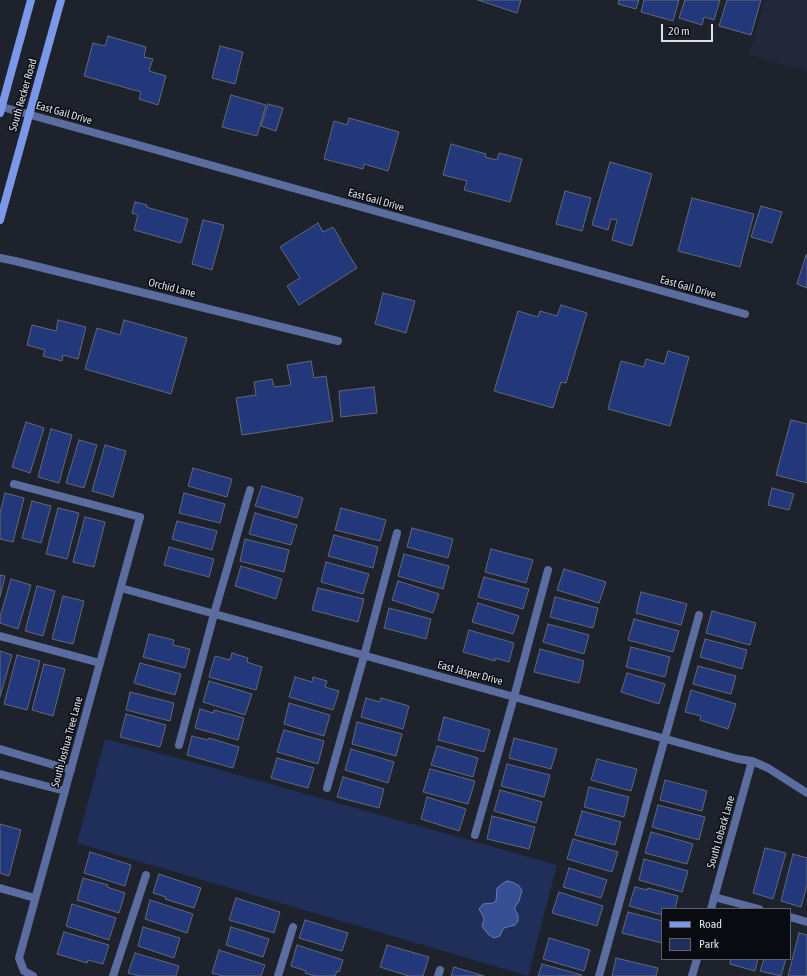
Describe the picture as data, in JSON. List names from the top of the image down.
{
  "streets": {
    "main road": ["South Recker Road"],
    "street": [
      "East Gail Drive",
      "Orchid Lane",
      "East Jasper Drive",
      "South Joshua Tree Lane",
      "South Loback Lane"
    ]
  },
  "crossings": [
    ["South Recker Road", "East Gail Drive"],
    ["East Jasper Drive", "South Joshua Tree Lane"],
    ["East Jasper Drive", "South Loback Lane"]
  ],
  "legend": ["Road", "Park"],
  "scale_bar": "20 m"
}
